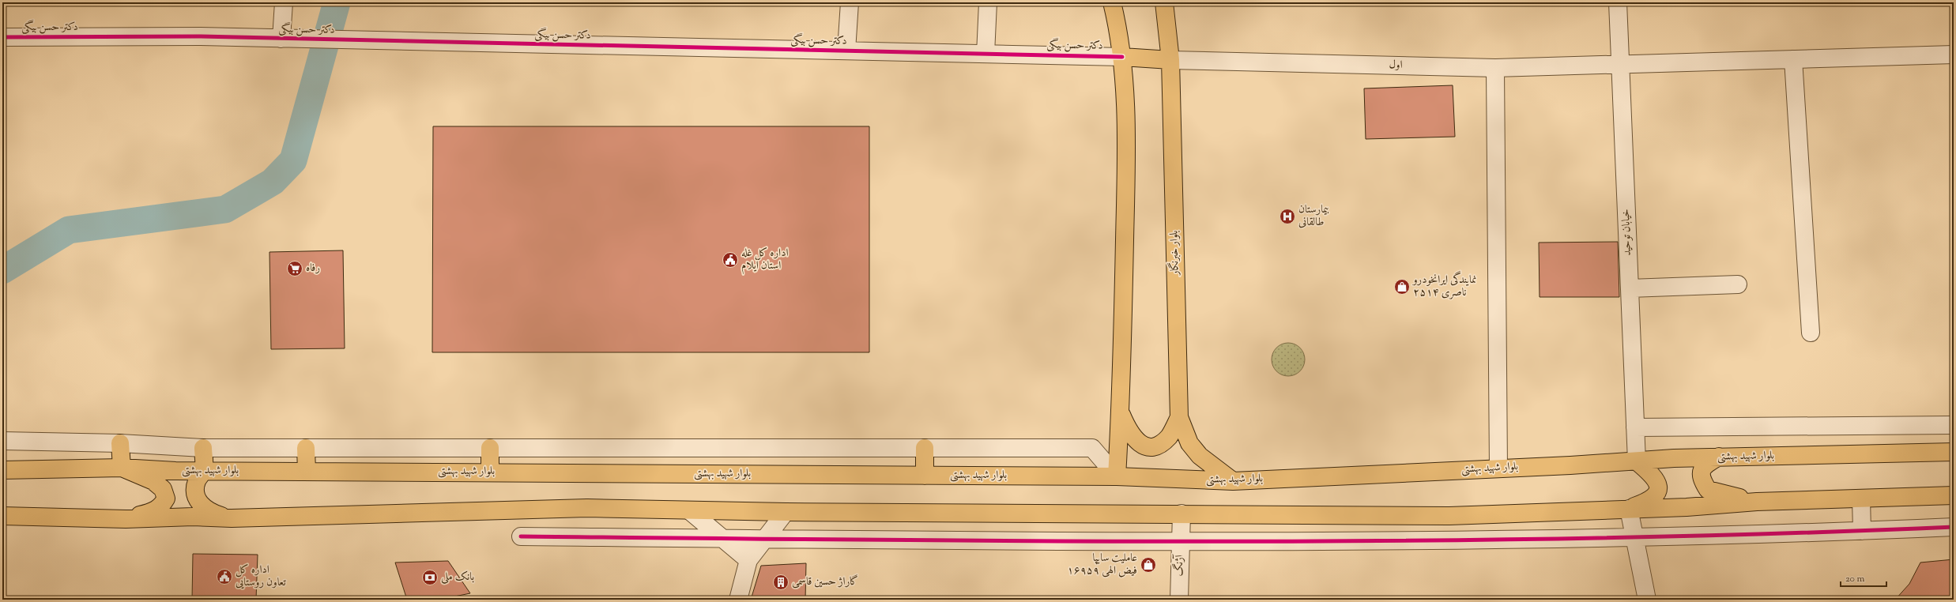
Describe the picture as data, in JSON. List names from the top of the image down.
{
  "streets": {
    "main road": ["بلوار خبرنگار", "بلوار شهید بهشتی"],
    "street": [
      "دکتر حسن بیگی",
      "اول",
      "خیابان توحید",
      "آژنگ"
    ]
  },
  "crossings": [
    ["اول", "خیابان توحید"],
    ["اول", "بلوار خبرنگار"],
    ["خیابان توحید", "بلوار شهید بهشتی"],
    ["بلوار خبرنگار", "بلوار شهید بهشتی"]
  ],
  "places": {
    "hospital": ["بیمارستان طالقانی"],
    "public building": ["اداره کل غله استان ایلام", "اداره کل تعاون روستایی"],
    "supermarket": ["رفاه"],
    "shop": ["نمایندگی ایرانخودرو ناصری ۲۵۱۴", "عاملیت سایپا ۱۶۹۵۹ فیض الهی"],
    "bank": ["بانک ملی"],
    "building": ["گاراژ حسین قاسمی"]
  },
  "scale_bar": "20 m"
}
